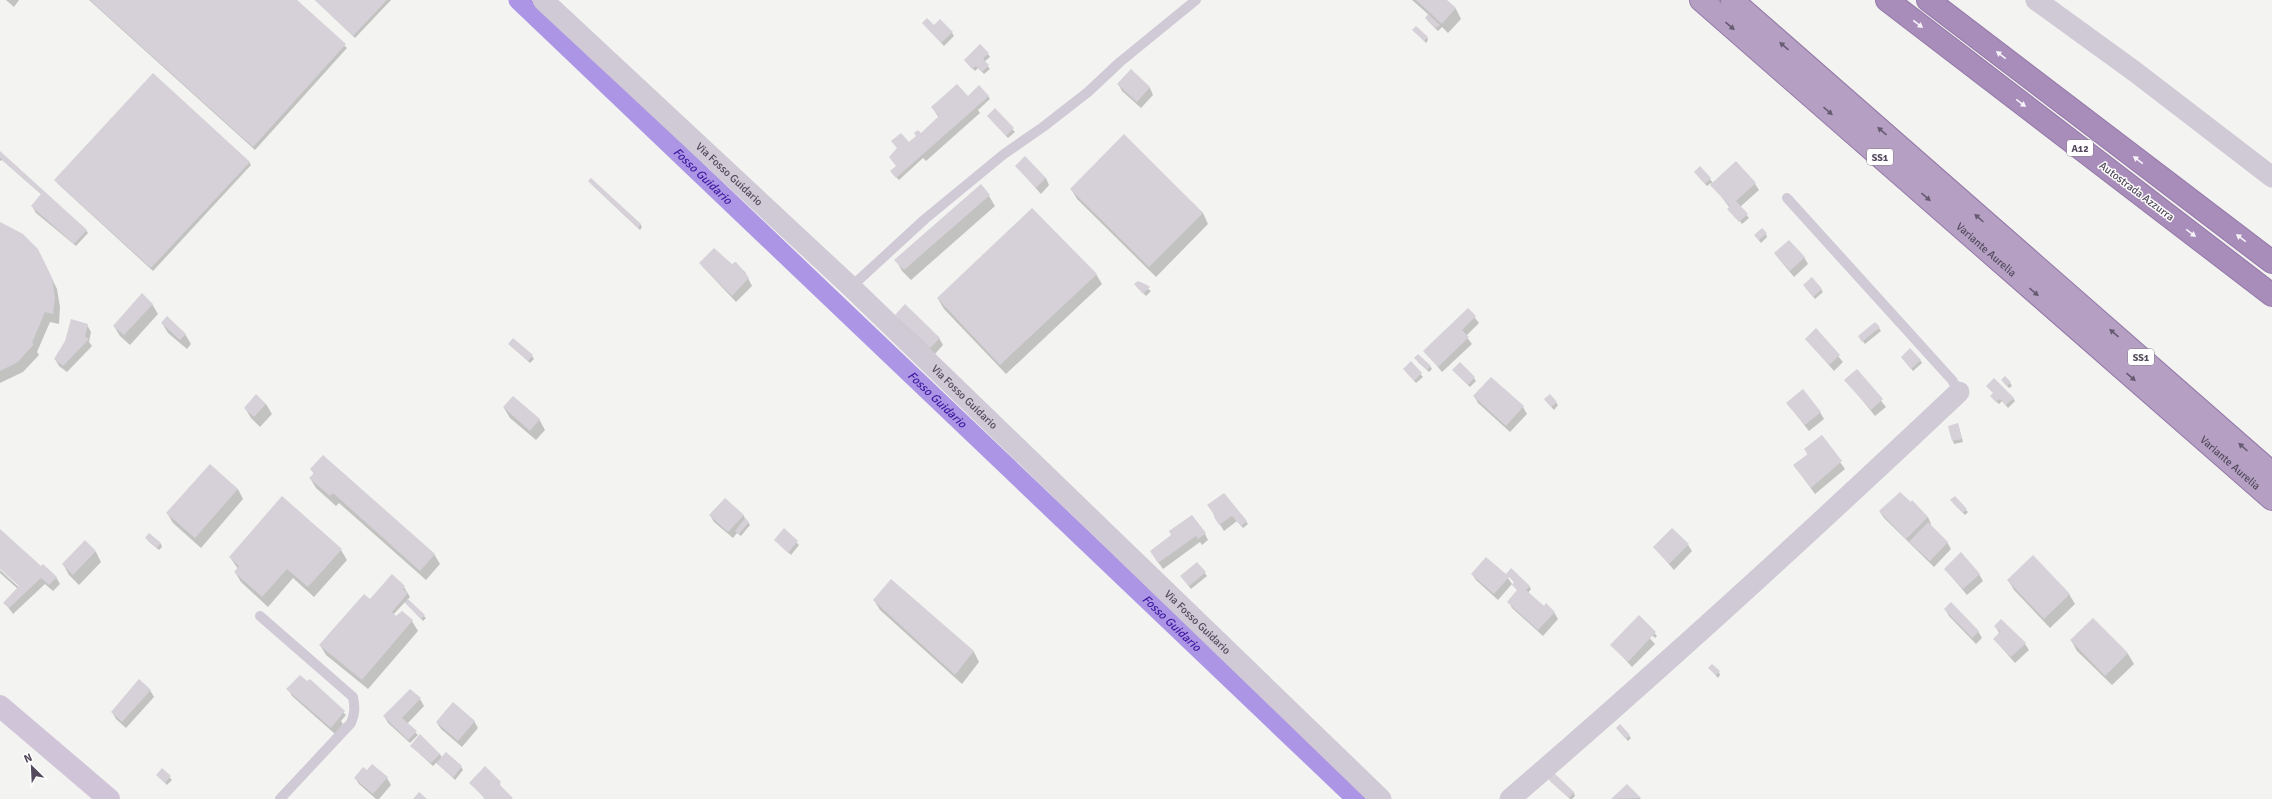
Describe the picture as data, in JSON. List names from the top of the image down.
{
  "streets": {
    "highway": [
      "A12",
      "SS1",
      "Autostrada Azzurra",
      "Variante Aurelia"
    ],
    "street": ["Via Fosso Guidario"]
  },
  "water": ["Fosso Guidario"],
  "north": "top left"
}
